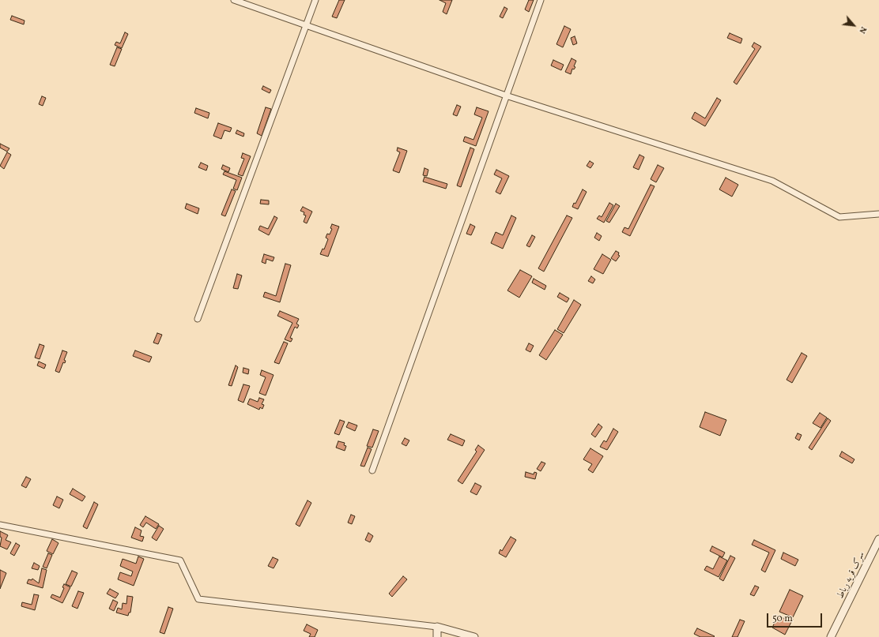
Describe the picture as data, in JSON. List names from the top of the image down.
{
  "streets": {
    "street": ["سرک قریه رباط"]
  },
  "scale_bar": "50 m",
  "north": "bottom right"
}
